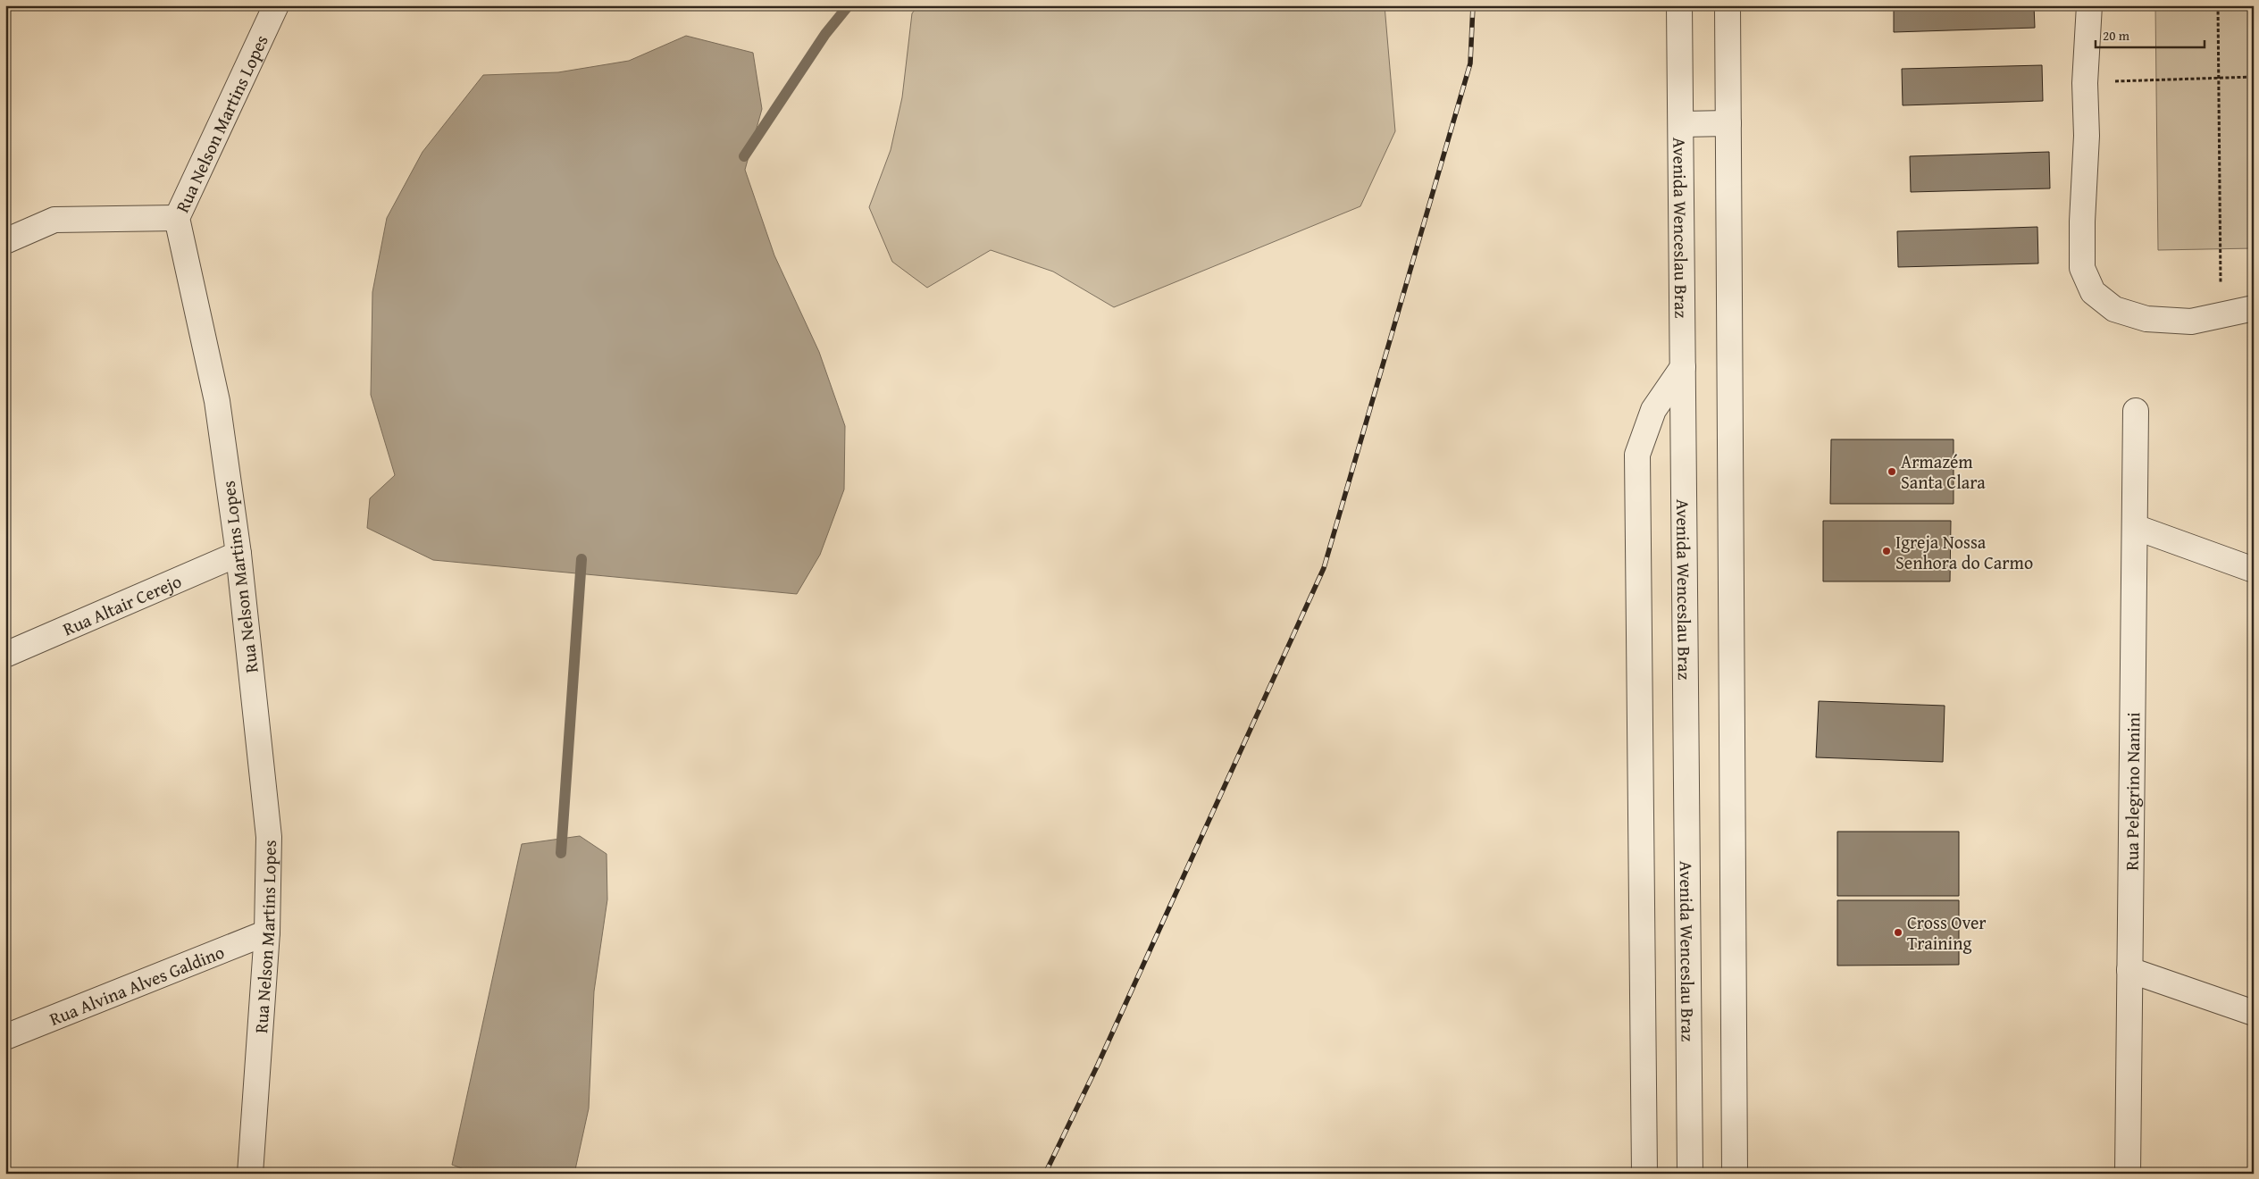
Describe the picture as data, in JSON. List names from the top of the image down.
{
  "streets": {
    "street": [
      "Rua Nelson Martins Lopes",
      "Avenida Wenceslau Braz",
      "Rua Altair Cerejo",
      "Rua Pelegrino Nanini",
      "Rua Alvina Alves Galdino"
    ]
  },
  "crossings": [
    ["Rua Nelson Martins Lopes", "Rua Altair Cerejo"],
    ["Rua Nelson Martins Lopes", "Rua Alvina Alves Galdino"]
  ],
  "places": ["Armazém Santa Clara", "Igreja Nossa Senhora do Carmo", "Cross Over Training"],
  "scale_bar": "20 m"
}
